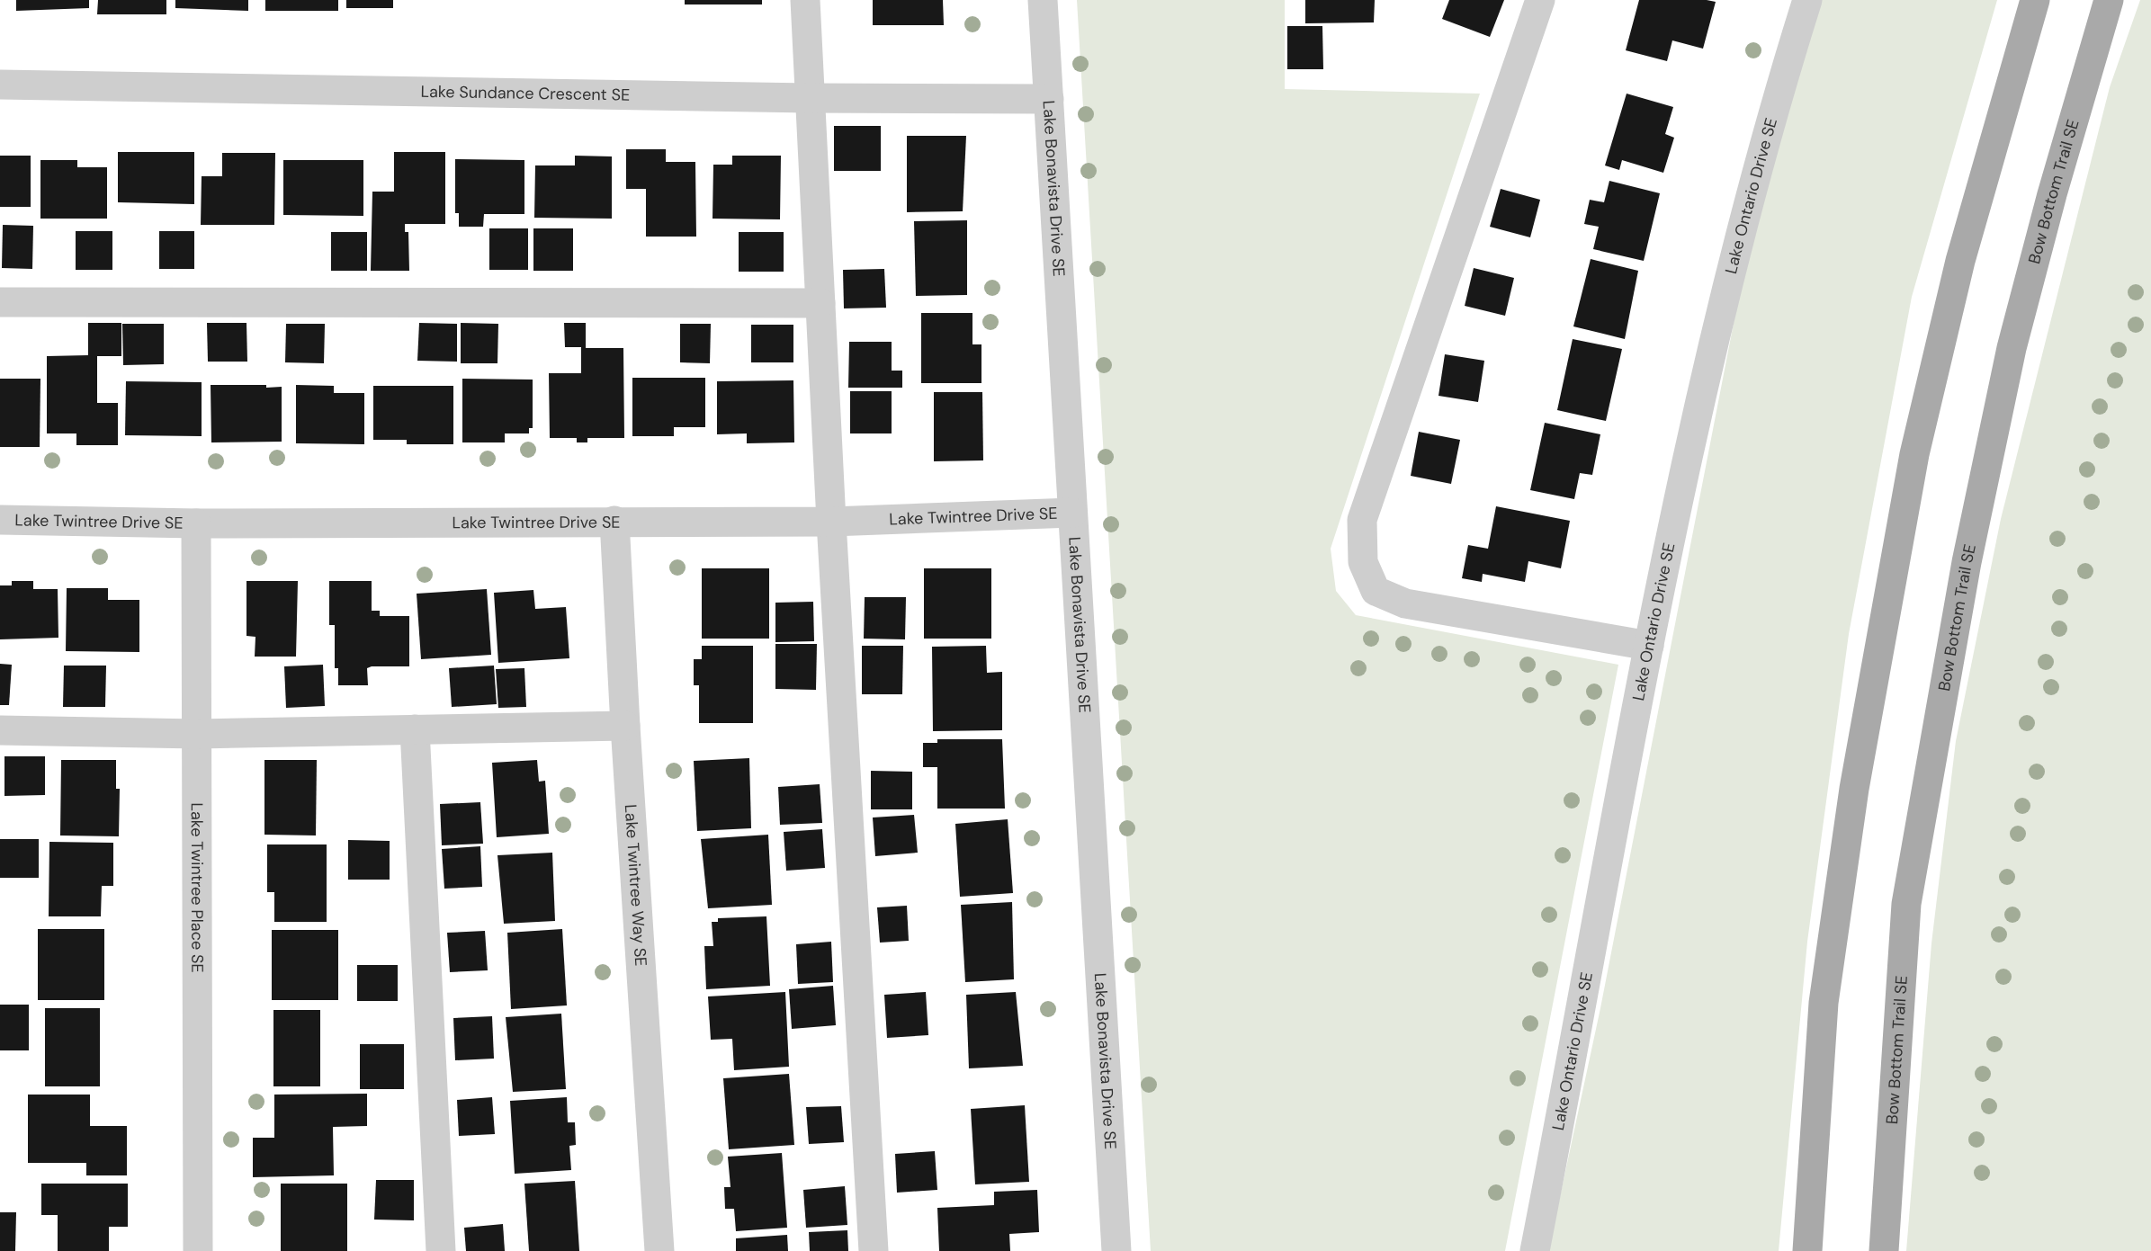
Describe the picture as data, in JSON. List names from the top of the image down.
{
  "streets": {
    "main road": ["Bow Bottom Trail SE"],
    "street": [
      "Lake Sundance Crescent SE",
      "Lake Bonavista Drive SE",
      "Lake Ontario Drive SE",
      "Lake Twintree Drive SE",
      "Lake Twintree Way SE",
      "Lake Twintree Place SE"
    ]
  },
  "crossings": [
    ["Lake Sundance Crescent SE", "Lake Bonavista Drive SE"],
    ["Lake Bonavista Drive SE", "Lake Twintree Drive SE"],
    ["Lake Twintree Drive SE", "Lake Twintree Way SE"],
    ["Lake Twintree Drive SE", "Lake Twintree Place SE"]
  ]
}
